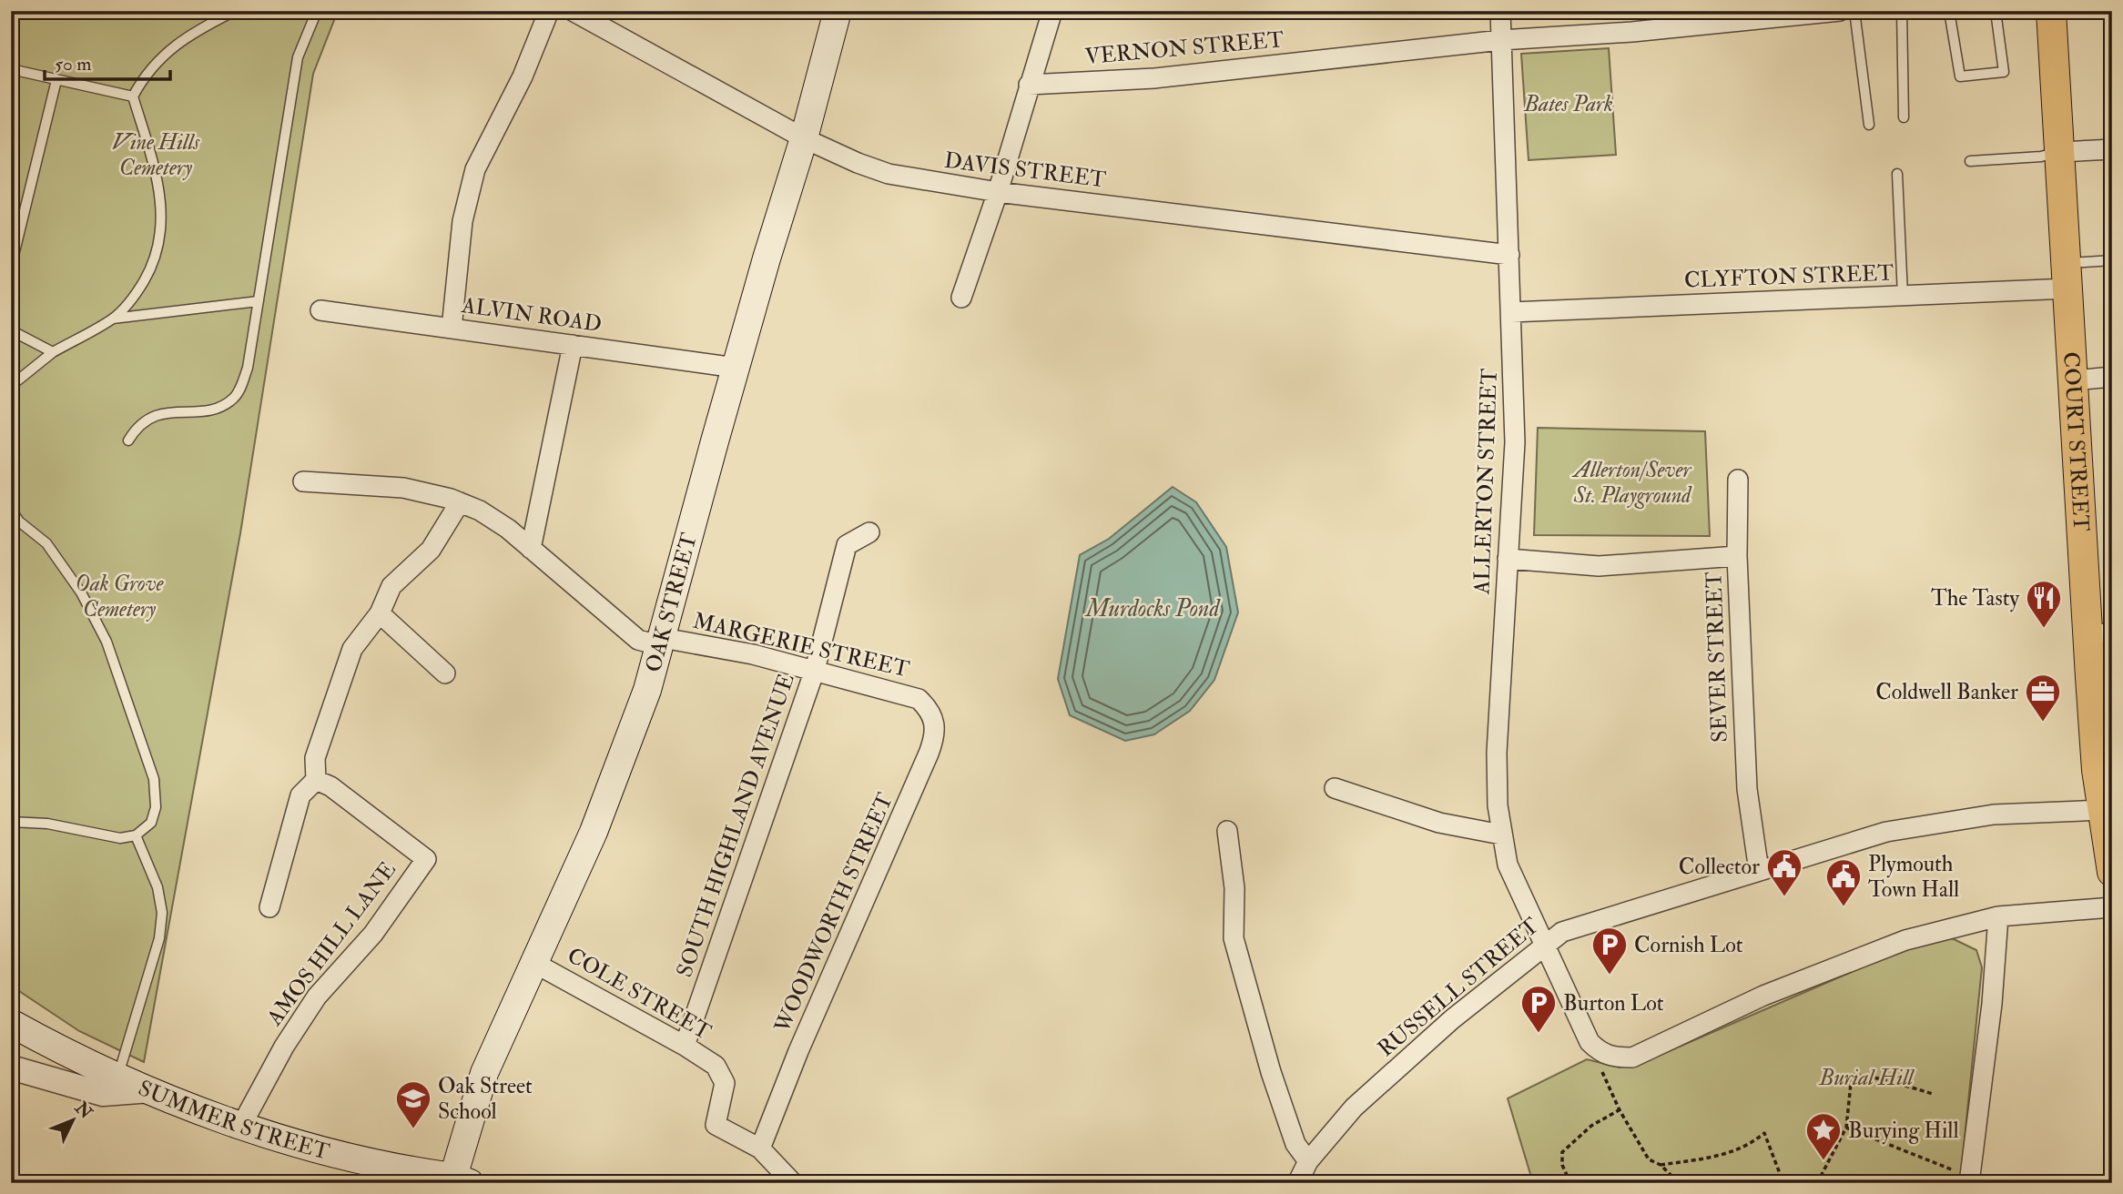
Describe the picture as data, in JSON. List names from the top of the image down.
{
  "streets": {
    "main road": ["COURT STREET", "OAK STREET", "SUMMER STREET"],
    "street": [
      "VERNON STREET",
      "DAVIS STREET",
      "CLYFTON STREET",
      "ALVIN ROAD",
      "ALLERTON STREET",
      "MARGERIE STREET",
      "SEVER STREET",
      "SOUTH HIGHLAND AVENUE",
      "WOODWORTH STREET",
      "AMOS HILL LANE",
      "RUSSELL STREET",
      "COLE STREET"
    ]
  },
  "crossings": [
    ["VERNON STREET", "ALLERTON STREET"],
    ["DAVIS STREET", "ALLERTON STREET"],
    ["DAVIS STREET", "OAK STREET"],
    ["CLYFTON STREET", "COURT STREET"],
    ["CLYFTON STREET", "ALLERTON STREET"],
    ["ALVIN ROAD", "OAK STREET"],
    ["COURT STREET", "RUSSELL STREET"],
    ["ALLERTON STREET", "SEVER STREET"],
    ["ALLERTON STREET", "RUSSELL STREET"],
    ["OAK STREET", "MARGERIE STREET"],
    ["OAK STREET", "COLE STREET"],
    ["OAK STREET", "SUMMER STREET"],
    ["MARGERIE STREET", "SOUTH HIGHLAND AVENUE"],
    ["MARGERIE STREET", "WOODWORTH STREET"],
    ["SEVER STREET", "RUSSELL STREET"],
    ["SOUTH HIGHLAND AVENUE", "COLE STREET"],
    ["WOODWORTH STREET", "COLE STREET"],
    ["AMOS HILL LANE", "SUMMER STREET"]
  ],
  "water": ["Murdocks Pond"],
  "parks": [
    "Bates Park",
    "Vine Hills Cemetery",
    "Allerton/Sever St. Playground",
    "Oak Grove Cemetery",
    "Burial Hill"
  ],
  "places": {
    "restaurant": ["The Tasty"],
    "office": ["Coldwell Banker"],
    "public building": ["Collector", "Plymouth Town Hall"],
    "parking": ["Cornish Lot", "Burton Lot"],
    "school or university": ["Oak Street School"],
    "place": ["Burying Hill"]
  },
  "scale_bar": "50 m",
  "north": "top right"
}
